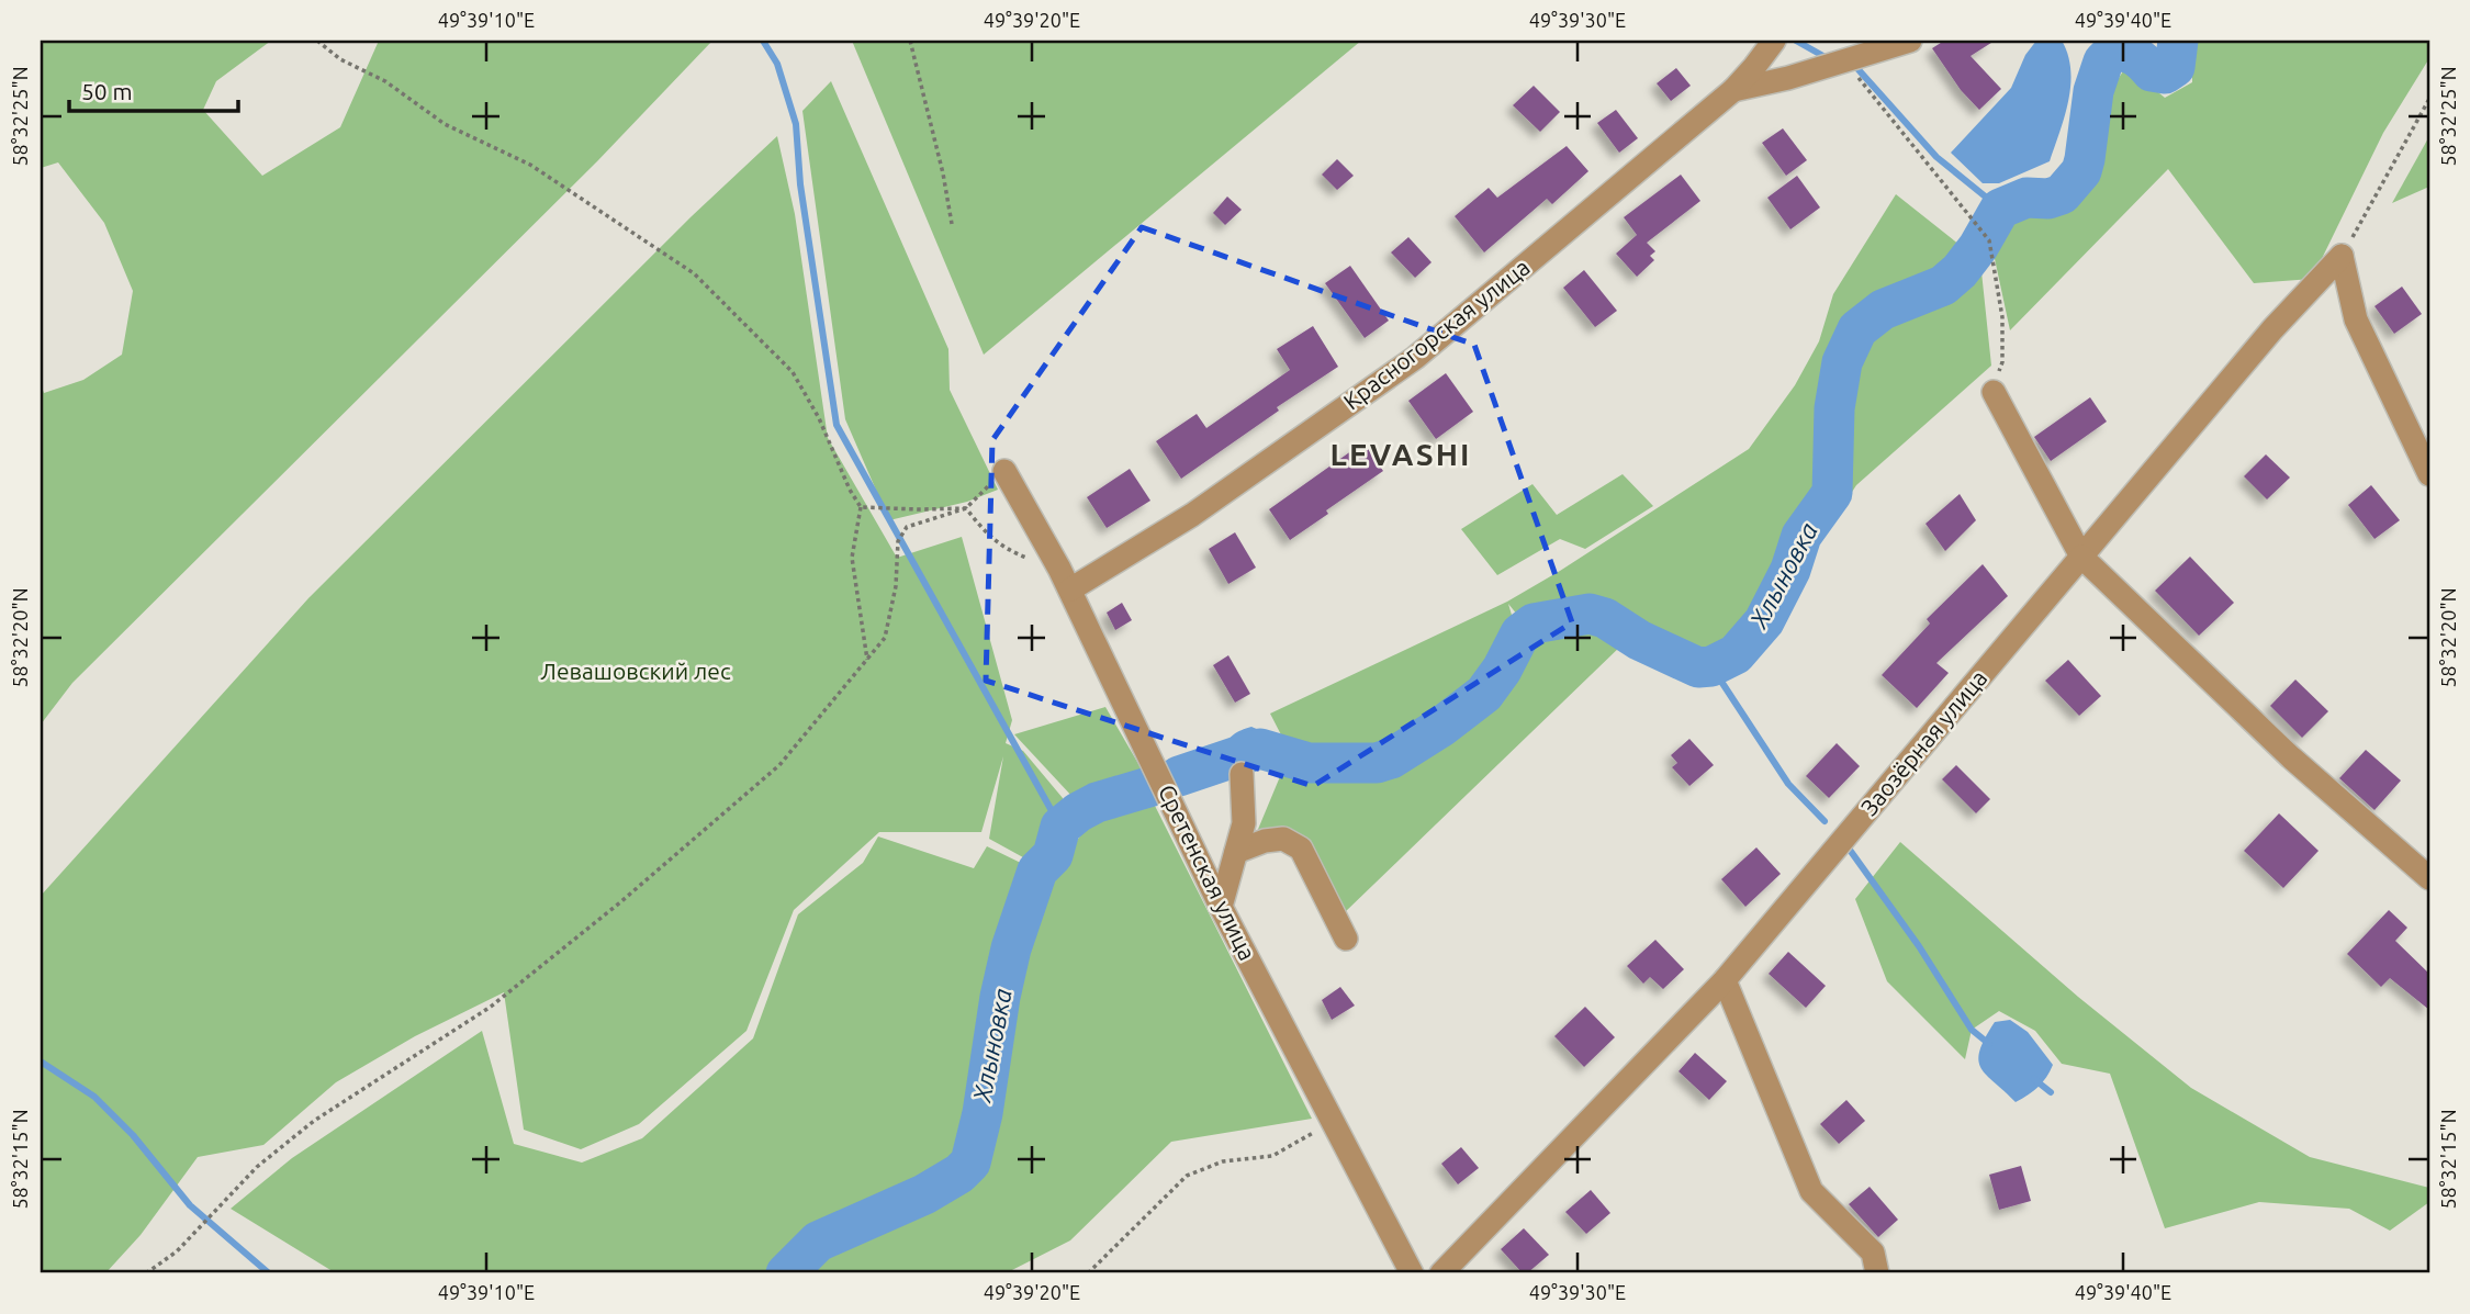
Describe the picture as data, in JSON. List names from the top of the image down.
{
  "streets": {
    "street": ["Красногорская улица", "Заозёрная улица", "Сретенская улица"]
  },
  "crossings": [
    ["Красногорская улица", "Сретенская улица"]
  ],
  "districts": ["LEVASHI"],
  "water": ["Хлыновка"],
  "parks": ["Левашовский лес"],
  "scale_bar": "50 m",
  "coordinates": [
    "49°39'10\"E",
    "49°39'20\"E",
    "49°39'30\"E",
    "49°39'40\"E",
    "58°32'25\"N",
    "58°32'20\"N",
    "58°32'15\"N"
  ]
}
